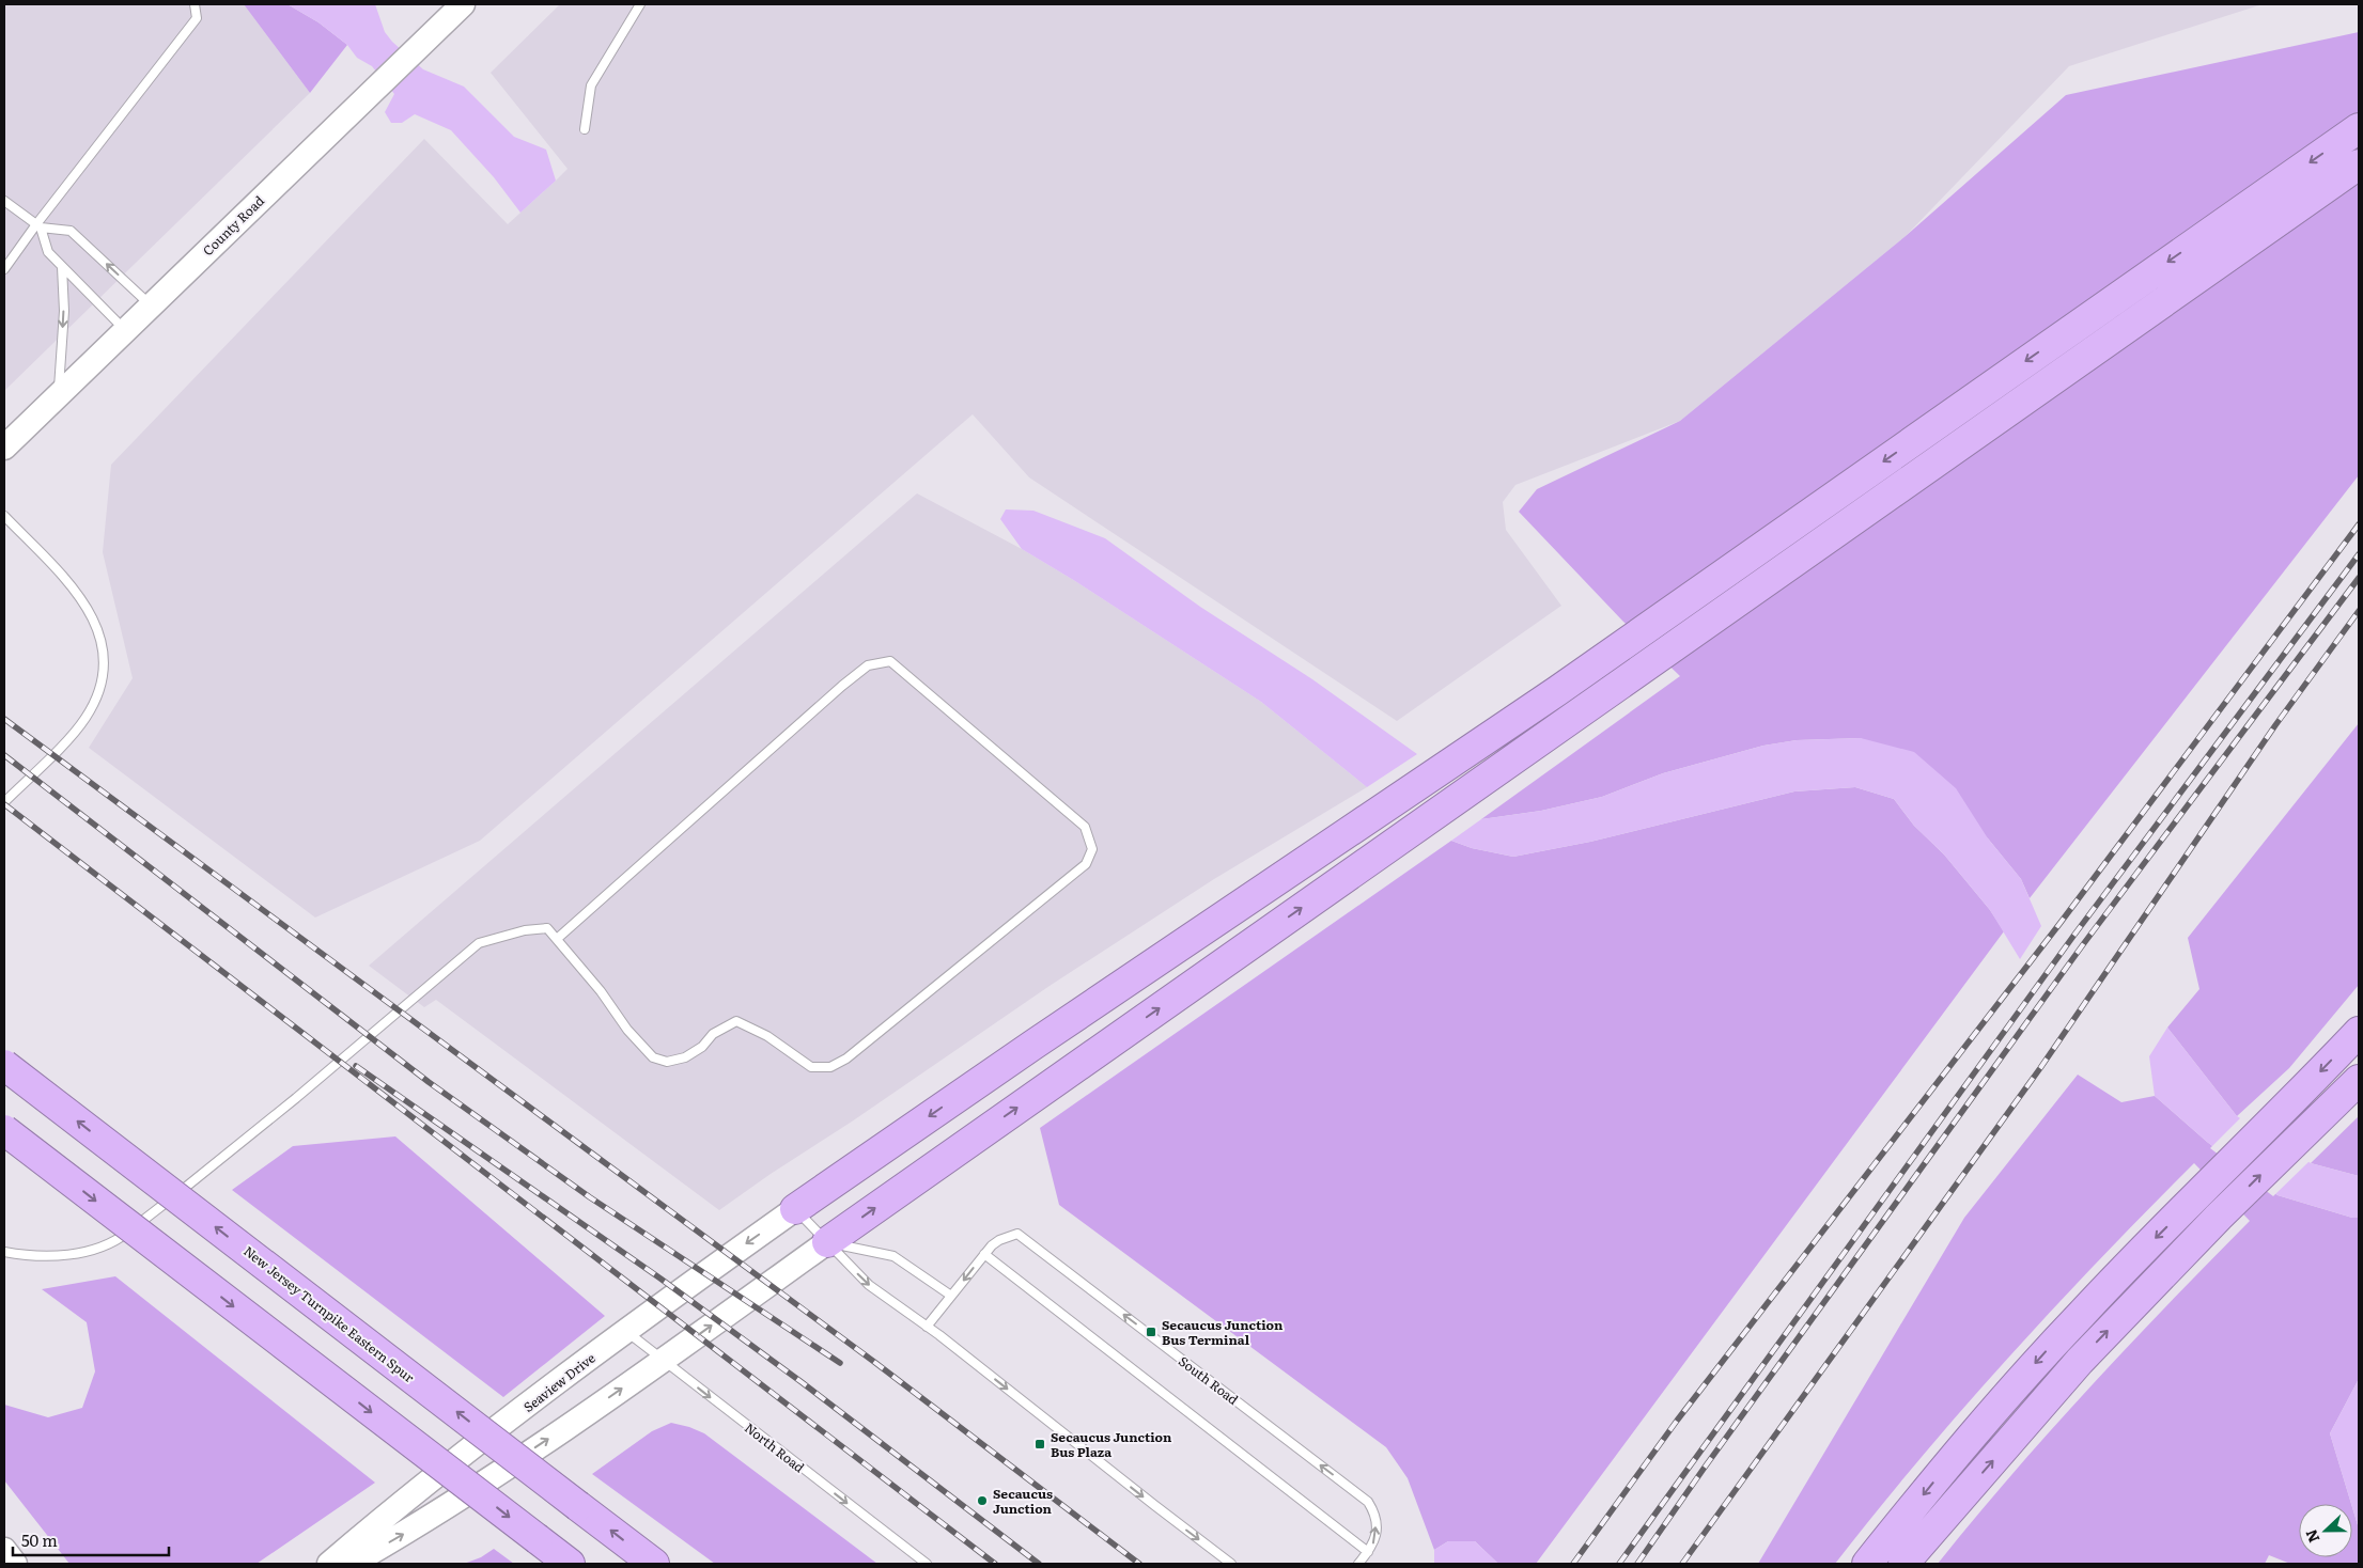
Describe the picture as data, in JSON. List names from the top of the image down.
{
  "streets": {
    "highway": ["New Jersey Turnpike Eastern Spur"],
    "main road": ["County Road", "Seaview Drive"],
    "lane": ["South Road", "North Road"]
  },
  "crossings": [
    ["Seaview Drive", "North Road"]
  ],
  "one_way": ["North Road"],
  "places": {
    "transit": ["Secaucus Junction Bus Terminal", "Secaucus Junction Bus Plaza"],
    "other": ["Secaucus Junction"]
  },
  "scale_bar": "50 m",
  "north": "left"
}
